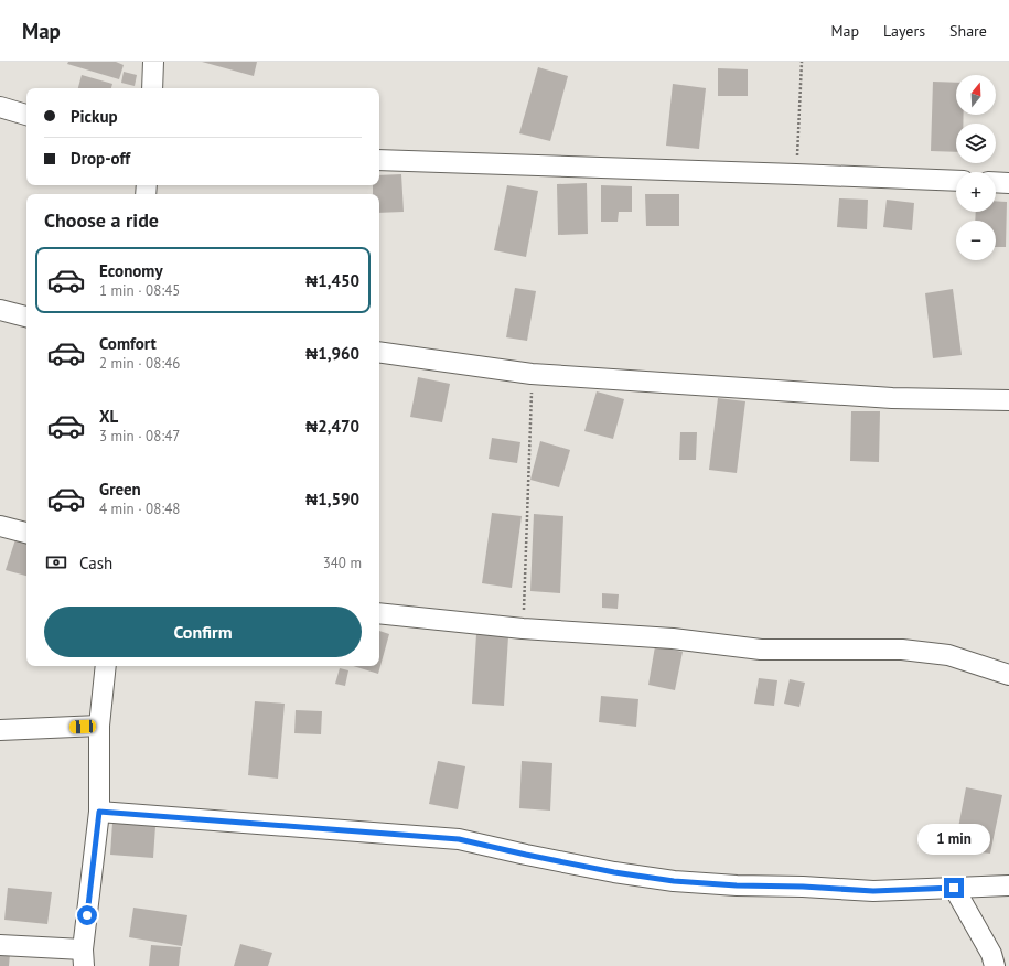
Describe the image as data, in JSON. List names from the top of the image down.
{
  "north": "top",
  "page": {
    "header": "Map",
    "nav": ["Map", "Layers", "Share"],
    "map_buttons": ["+", "−"],
    "banner": ["Pickup", "Drop-off"],
    "heading": "Choose a ride",
    "list": [
      {
        "name": "Economy",
        "note": "1 min · 08:45",
        "value": "₦1,450"
      },
      {
        "name": "Comfort",
        "note": "2 min · 08:46",
        "value": "₦1,960"
      },
      {
        "name": "XL",
        "note": "3 min · 08:47",
        "value": "₦2,470"
      },
      {
        "name": "Green",
        "note": "4 min · 08:48",
        "value": "₦1,590"
      }
    ],
    "pay": ["Cash", "340 m"],
    "buttons": "Confirm",
    "bubble": "1 min"
  }
}
